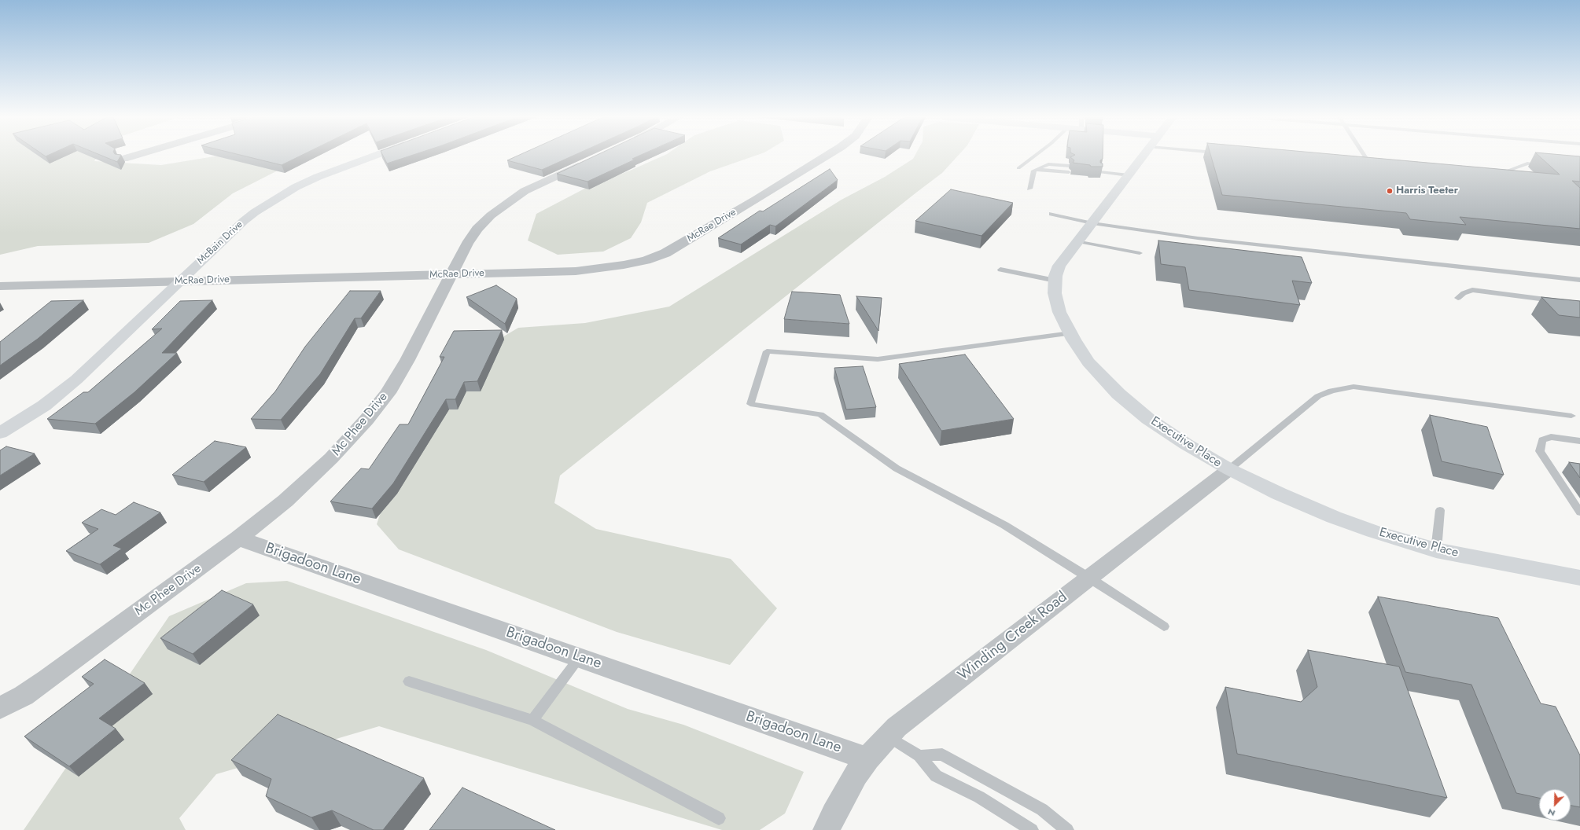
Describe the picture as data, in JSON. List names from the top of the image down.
{
  "streets": {
    "street": [
      "McRae Drive",
      "McBain Drive",
      "Mc Phee Drive",
      "Executive Place",
      "Brigadoon Lane",
      "Winding Creek Road"
    ]
  },
  "crossings": [
    ["McRae Drive", "McBain Drive"],
    ["McRae Drive", "Mc Phee Drive"],
    ["Mc Phee Drive", "Brigadoon Lane"],
    ["Executive Place", "Winding Creek Road"],
    ["Brigadoon Lane", "Winding Creek Road"]
  ],
  "places": ["Harris Teeter"],
  "north": "bottom left"
}
